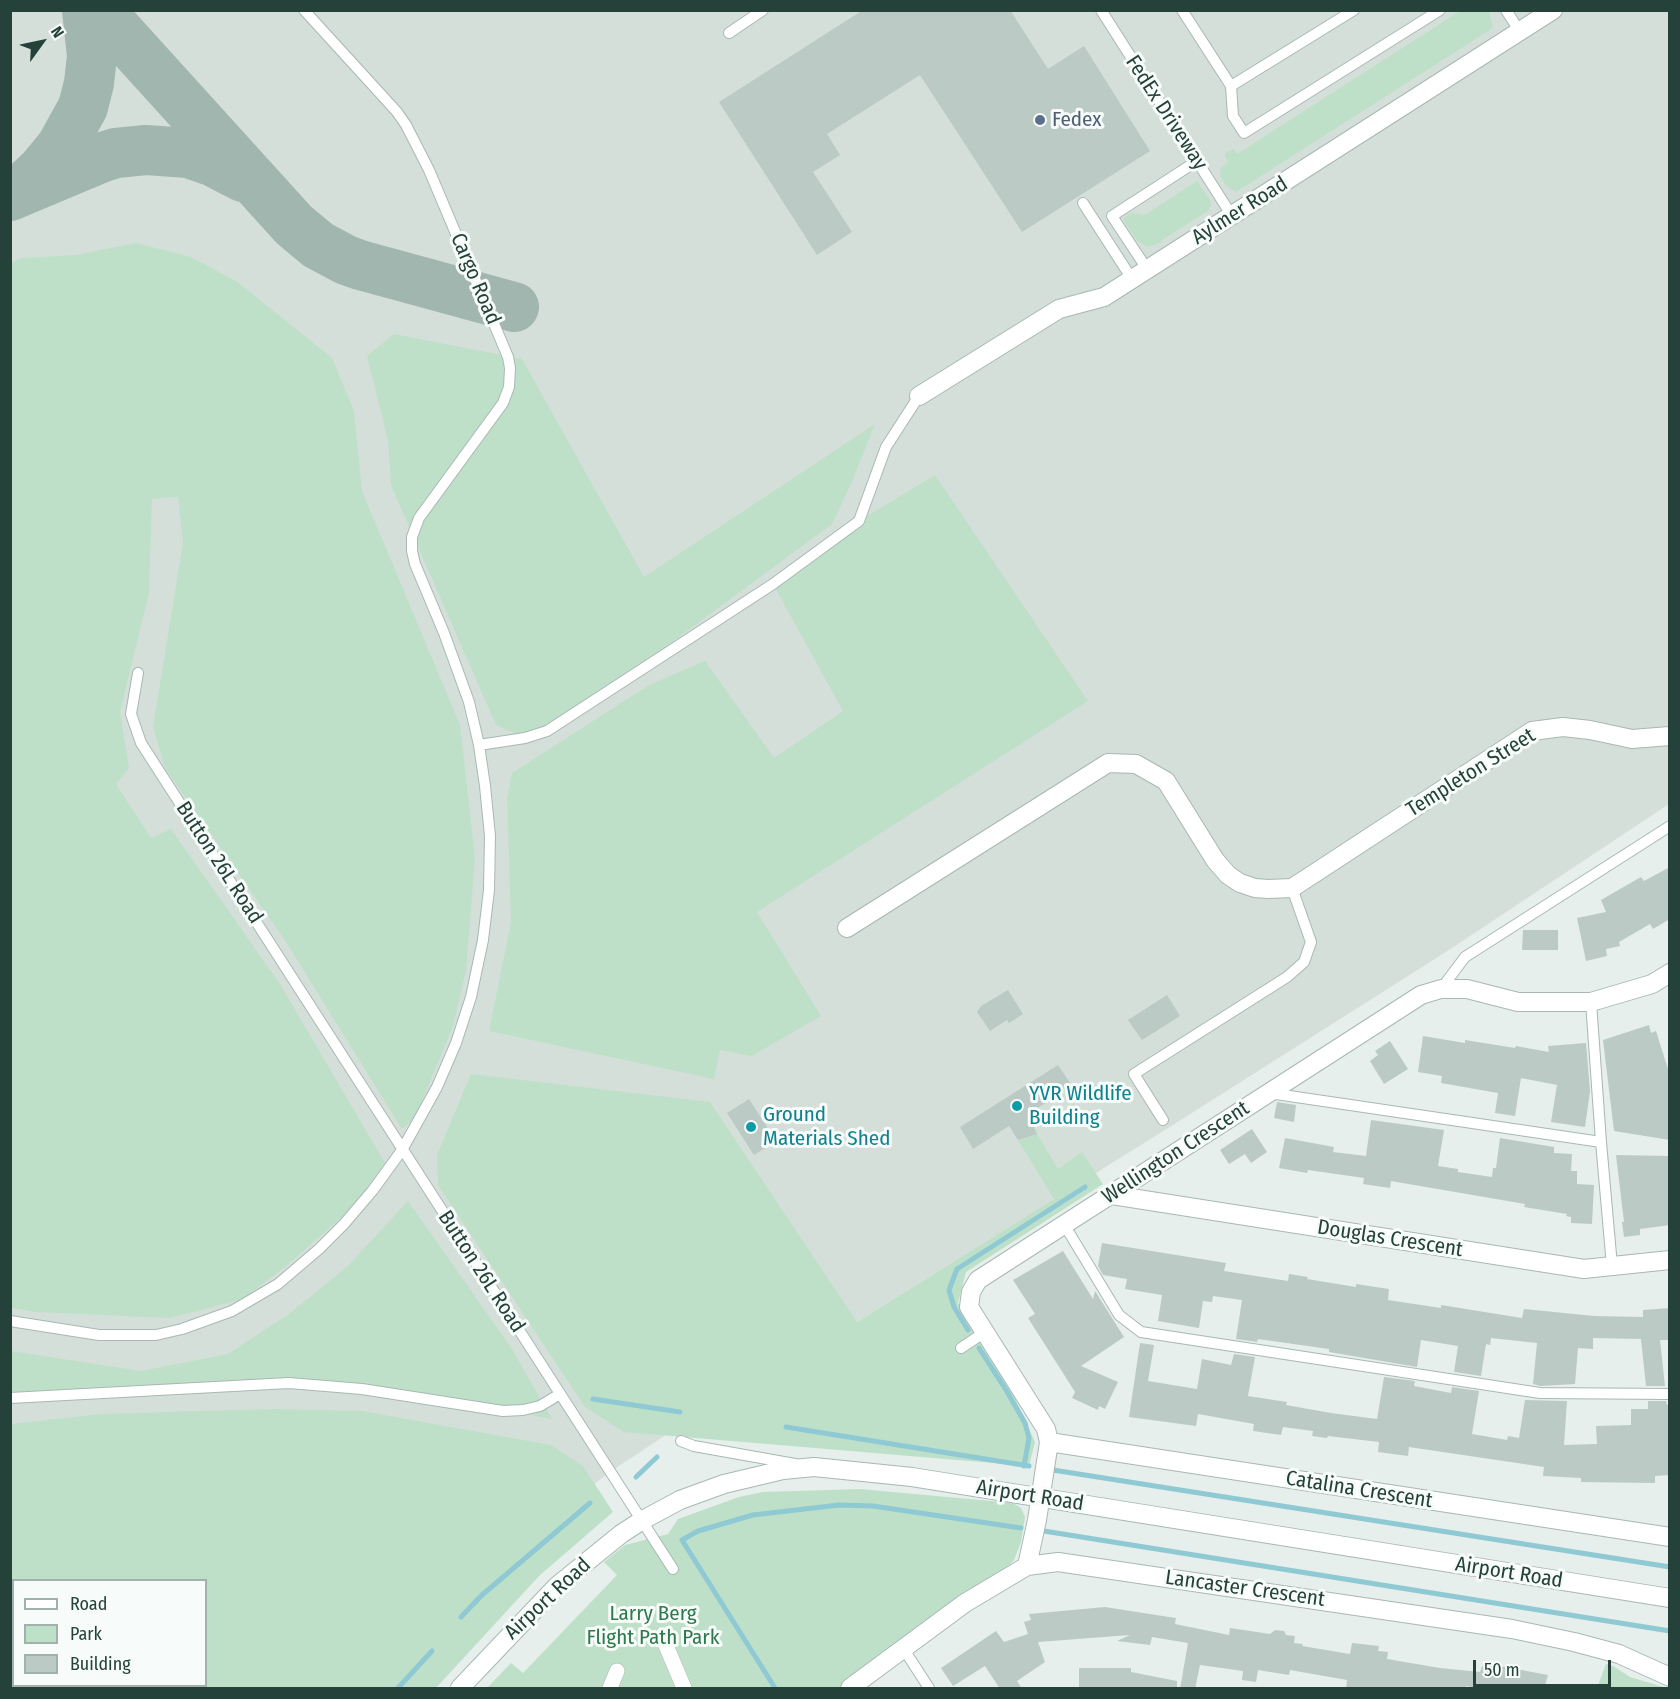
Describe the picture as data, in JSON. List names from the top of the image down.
{
  "streets": {
    "street": [
      "Aylmer Road",
      "Templeton Street",
      "Wellington Crescent",
      "Douglas Crescent",
      "Catalina Crescent",
      "Airport Road",
      "Lancaster Crescent"
    ],
    "lane": ["FedEx Driveway", "Cargo Road", "Button 26L Road"]
  },
  "crossings": [
    ["FedEx Driveway", "Aylmer Road"],
    ["Cargo Road", "Button 26L Road"],
    ["Button 26L Road", "Airport Road"],
    ["Wellington Crescent", "Douglas Crescent"],
    ["Wellington Crescent", "Catalina Crescent"]
  ],
  "parks": ["Larry Berg Flight Path Park"],
  "places": ["Fedex", "YVR Wildlife Building", "Ground Materials Shed"],
  "legend": ["Road", "Park", "Building"],
  "scale_bar": "50 m",
  "north": "top right"
}
